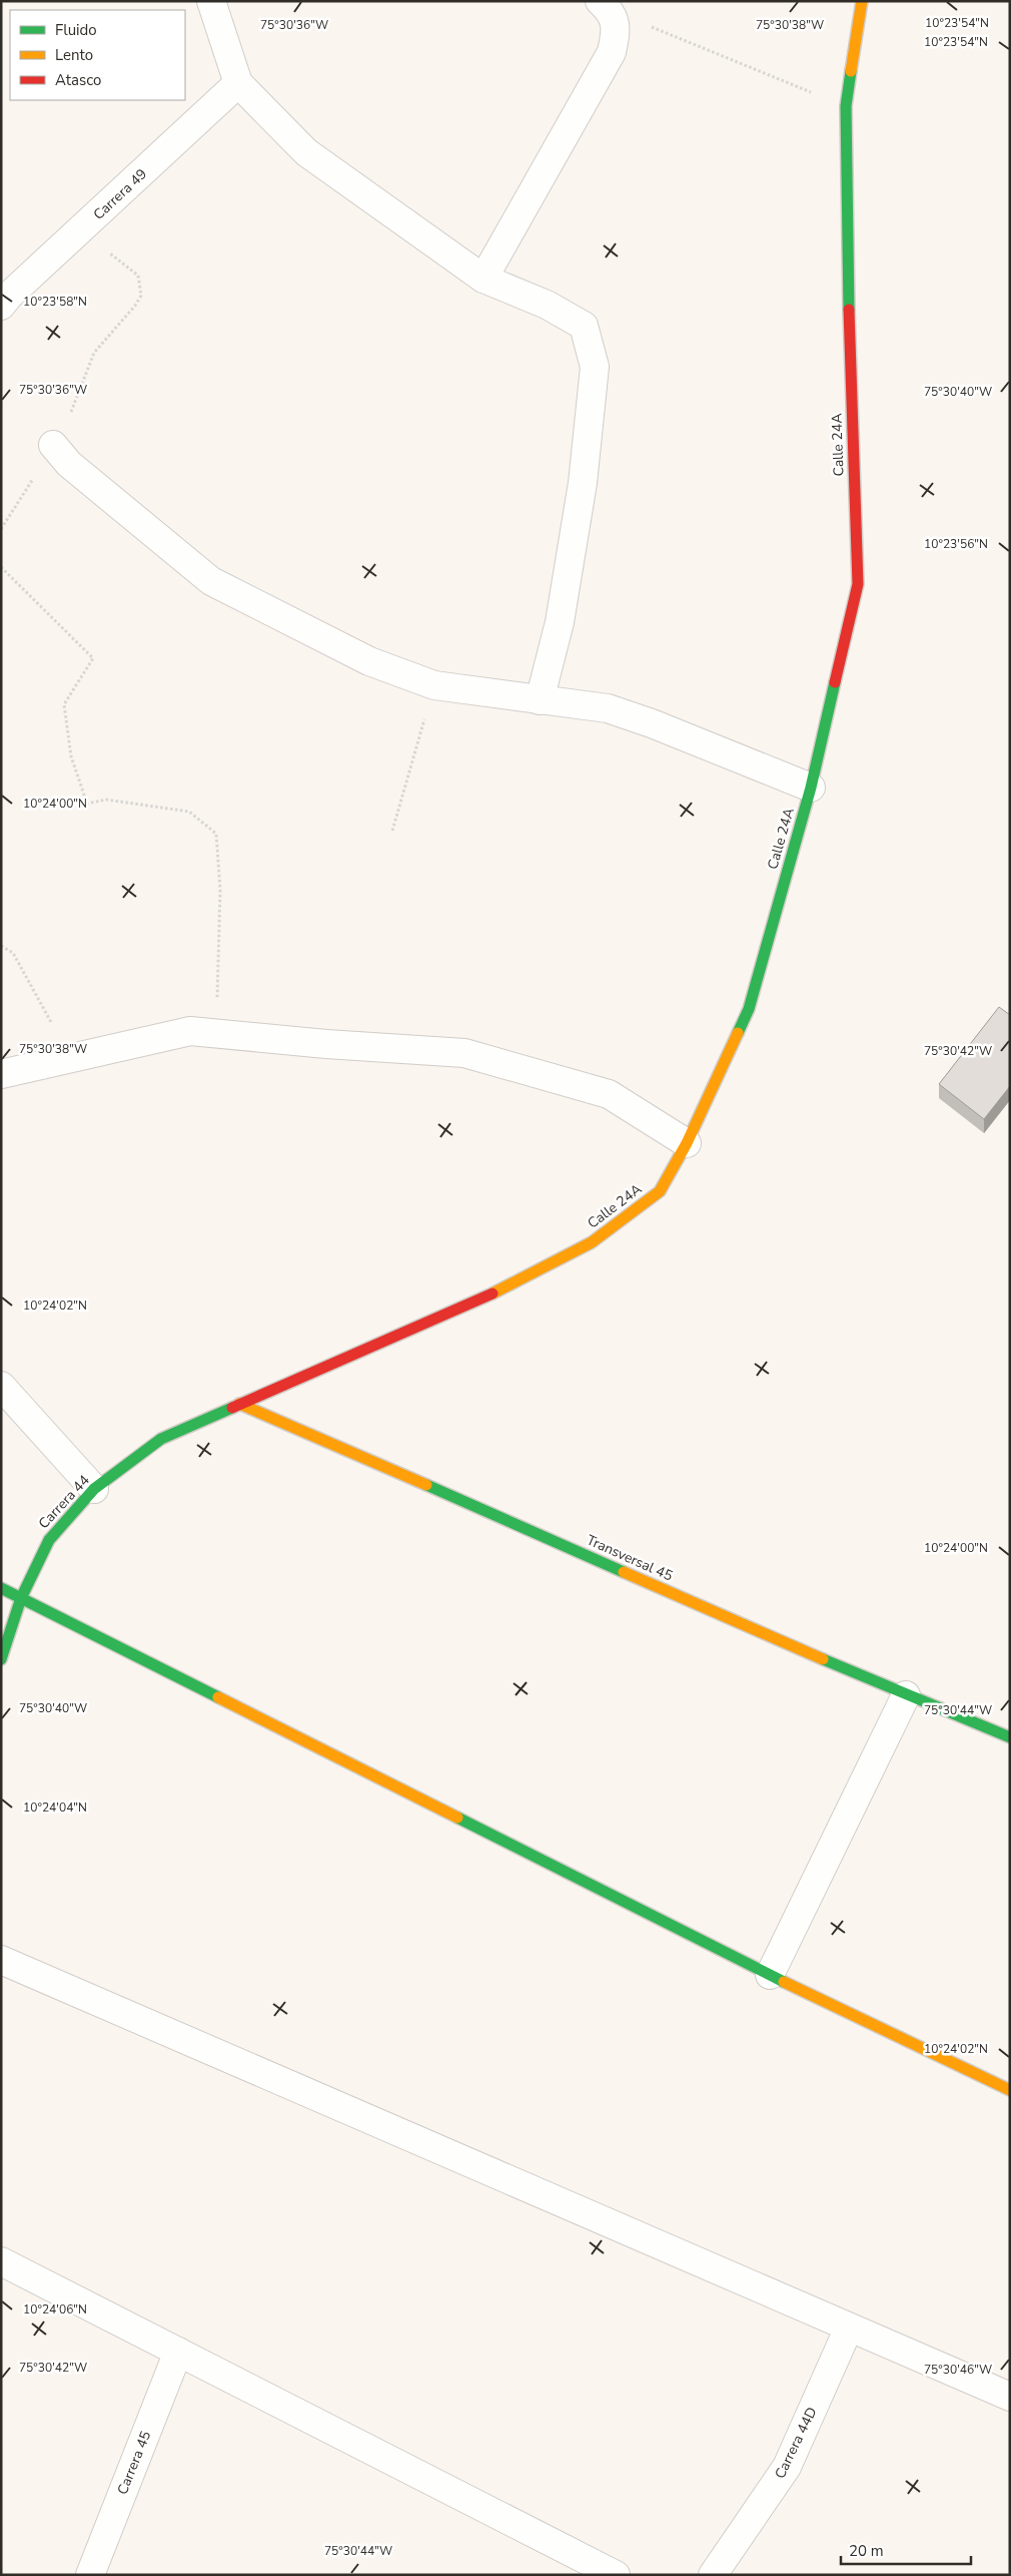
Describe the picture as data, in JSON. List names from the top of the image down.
{
  "streets": {
    "street": [
      "Carrera 49",
      "Calle 24A",
      "Carrera 44",
      "Transversal 45",
      "Carrera 44D",
      "Carrera 45"
    ]
  },
  "crossings": [
    ["Calle 24A", "Carrera 44"],
    ["Calle 24A", "Transversal 45"],
    ["Carrera 44", "Transversal 45"]
  ],
  "legend": ["Fluido", "Lento", "Atasco"],
  "scale_bar": "20 m",
  "coordinates": [
    "10°23'54\"N",
    "75°30'36\"W",
    "75°30'38\"W",
    "10°23'58\"N",
    "75°30'40\"W",
    "10°23'56\"N",
    "10°24'00\"N",
    "75°30'42\"W",
    "10°24'02\"N",
    "75°30'44\"W",
    "10°24'04\"N",
    "10°24'06\"N",
    "75°30'46\"W"
  ]
}
